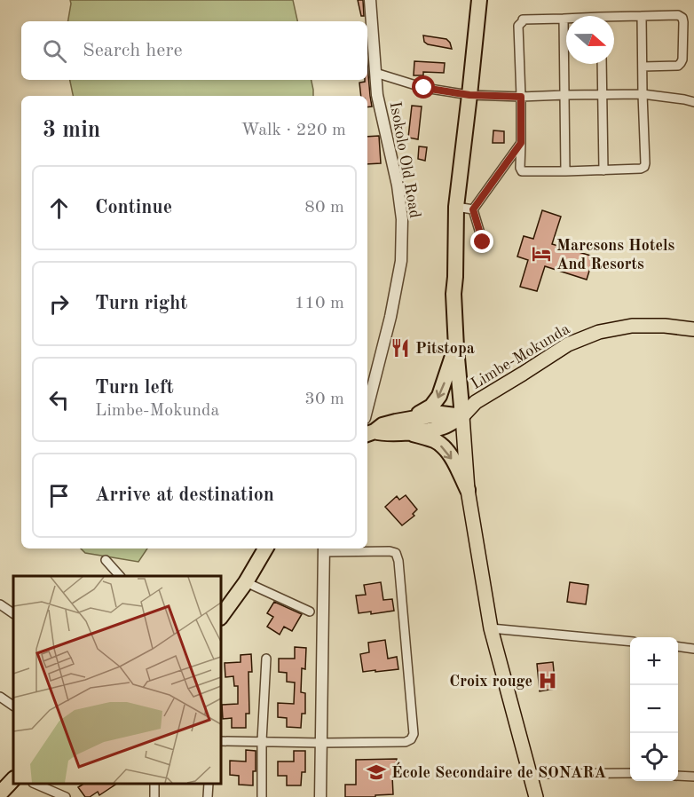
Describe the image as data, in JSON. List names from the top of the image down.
{
  "streets": {
    "main road": ["Limbe-Mokunda"],
    "street": ["Isokolo Old Road"]
  },
  "places": {
    "hotel": ["Marcsons Hotels And Resorts"],
    "restaurant": ["Pitstopa"],
    "hospital": ["Croix rouge"],
    "school or university": ["École Secondaire de SONARA"]
  },
  "north": "right",
  "page": {
    "search": "Search here",
    "heading": ["3 min", "Walk · 220 m"],
    "list": [
      ["Continue", "80 m"],
      ["Turn right", "110 m"],
      ["Turn left", "Limbe-Mokunda", "30 m"],
      "Arrive at destination"
    ],
    "map_buttons": ["+", "−"]
  }
}
